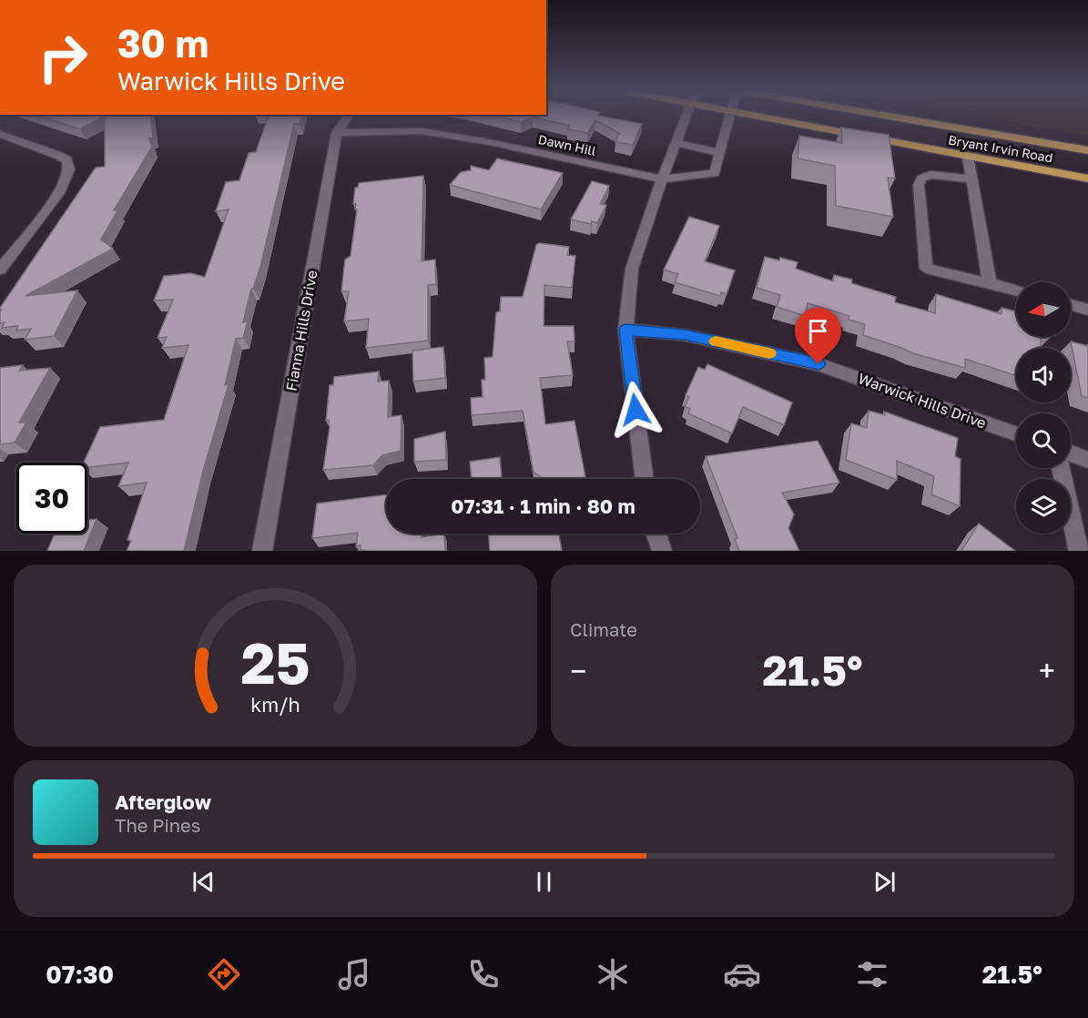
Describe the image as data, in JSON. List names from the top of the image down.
{
  "streets": {
    "main road": ["Bryant Irvin Road"],
    "street": ["Dawn Hill", "Fianna Hills Drive", "Warwick Hills Drive"]
  },
  "crossings": [
    ["Dawn Hill", "Fianna Hills Drive"]
  ],
  "north": "left",
  "page": {
    "turn": ["30 m", "Warwick Hills Drive"],
    "limit": "30",
    "trip": "07:31 · 1 min · 80 m",
    "tile": "Climate",
    "heat": ["−", "21.5°", "+"],
    "song": ["Afterglow", "The Pines"],
    "tabs": ["07:30", "21.5°"],
    "gauge": ["25", "km/h"]
  }
}
